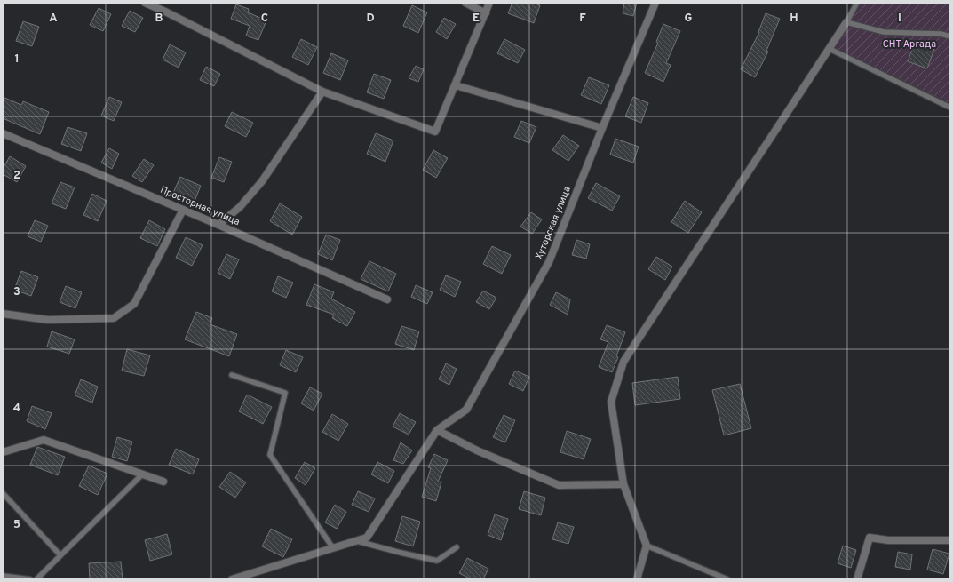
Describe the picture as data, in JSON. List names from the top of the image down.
{
  "streets": {
    "street": ["Просторная улица", "Хуторская улица"]
  },
  "parks": ["СНТ Аргада"],
  "grid": {
    "columns": [
      "A",
      "B",
      "C",
      "D",
      "E",
      "F",
      "G",
      "H",
      "I"
    ],
    "rows": [
      "1",
      "2",
      "3",
      "4",
      "5"
    ]
  }
}
